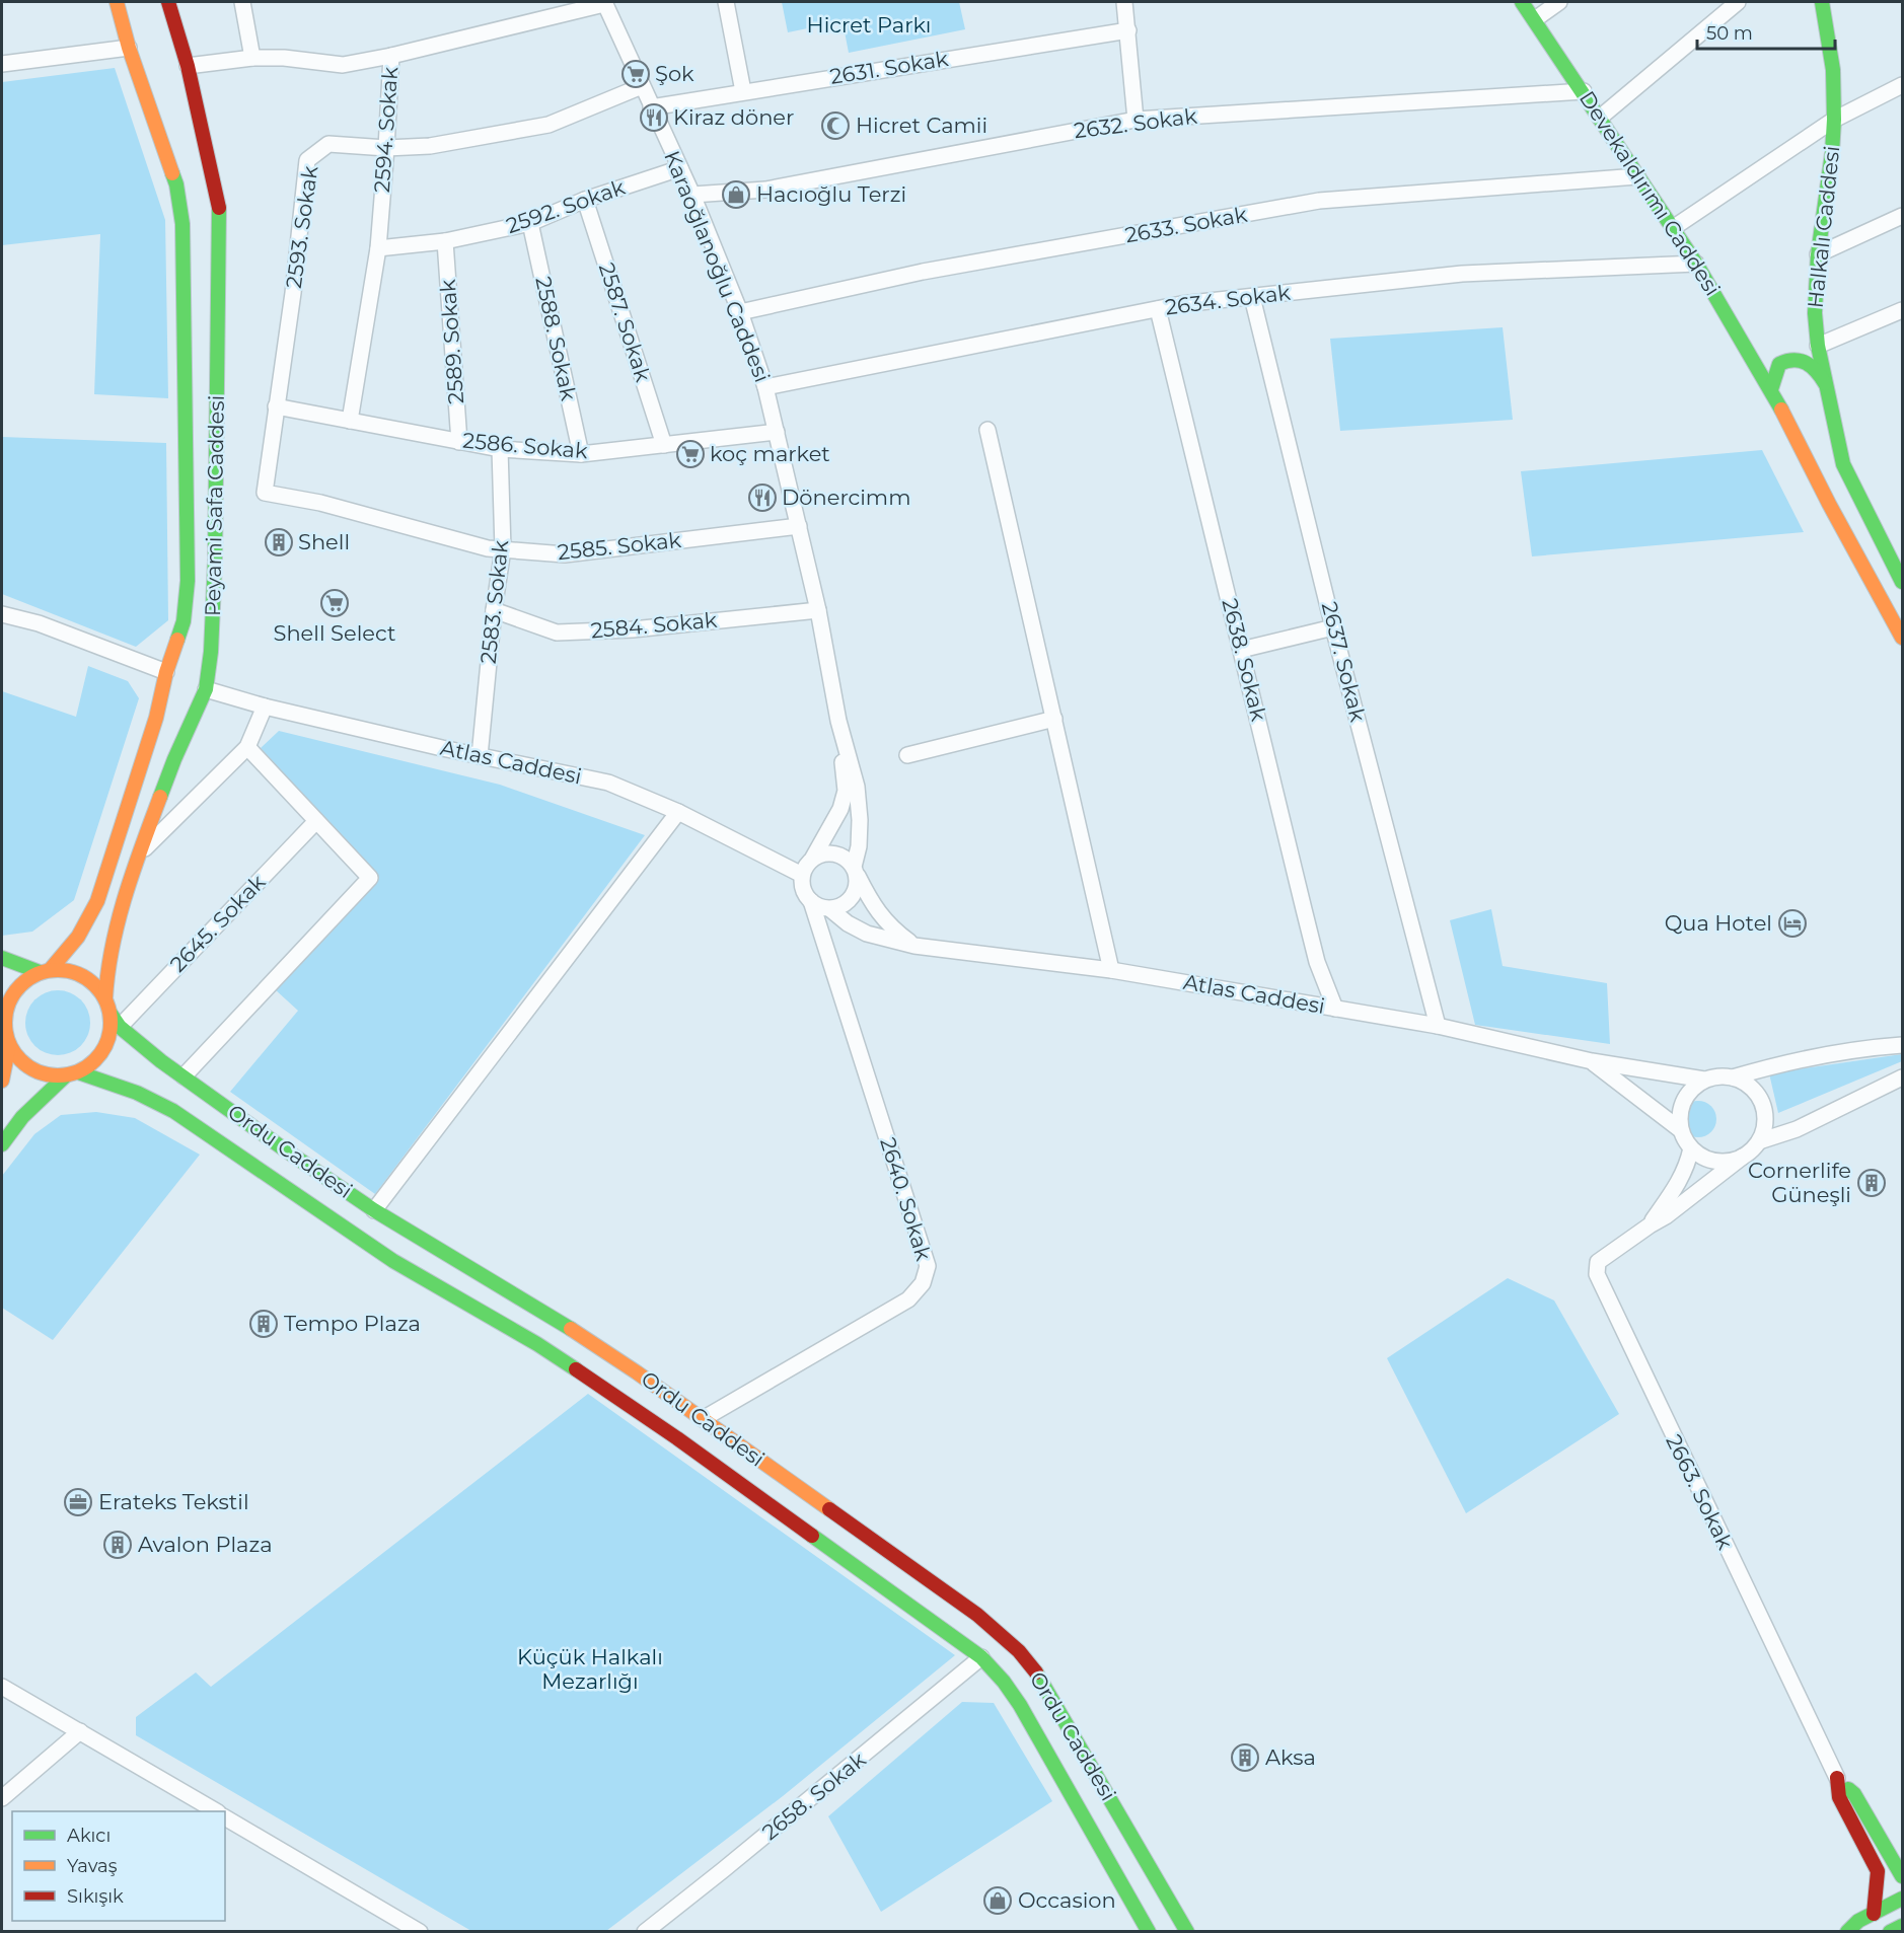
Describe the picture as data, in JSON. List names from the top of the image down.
{
  "streets": {
    "main road": [
      "Devekaldırımı Caddesi",
      "Halkalı Caddesi",
      "Peyami Safa Caddesi",
      "Ordu Caddesi"
    ],
    "street": [
      "2631. Sokak",
      "2632. Sokak",
      "2594. Sokak",
      "2592. Sokak",
      "2633. Sokak",
      "2593. Sokak",
      "Karaoğlanoğlu Caddesi",
      "2634. Sokak",
      "2587. Sokak",
      "2588. Sokak",
      "2589. Sokak",
      "2586. Sokak",
      "2585. Sokak",
      "2583. Sokak",
      "2584. Sokak",
      "2638. Sokak",
      "2637. Sokak",
      "Atlas Caddesi",
      "2645. Sokak",
      "2640. Sokak",
      "2663. Sokak",
      "2658. Sokak"
    ]
  },
  "crossings": [
    ["2631. Sokak", "Karaoğlanoğlu Caddesi"],
    ["2632. Sokak", "Devekaldırımı Caddesi"],
    ["2632. Sokak", "Karaoğlanoğlu Caddesi"],
    ["2594. Sokak", "2592. Sokak"],
    ["2594. Sokak", "2593. Sokak"],
    ["2594. Sokak", "Karaoğlanoğlu Caddesi"],
    ["2594. Sokak", "2586. Sokak"],
    ["Devekaldırımı Caddesi", "2633. Sokak"],
    ["Devekaldırımı Caddesi", "2634. Sokak"],
    ["2592. Sokak", "Karaoğlanoğlu Caddesi"],
    ["2592. Sokak", "2587. Sokak"],
    ["2592. Sokak", "2588. Sokak"],
    ["2592. Sokak", "2589. Sokak"],
    ["2633. Sokak", "Karaoğlanoğlu Caddesi"],
    ["2593. Sokak", "Karaoğlanoğlu Caddesi"],
    ["2593. Sokak", "2586. Sokak"],
    ["2593. Sokak", "2585. Sokak"],
    ["Karaoğlanoğlu Caddesi", "2634. Sokak"],
    ["Karaoğlanoğlu Caddesi", "2586. Sokak"],
    ["Karaoğlanoğlu Caddesi", "2585. Sokak"],
    ["Karaoğlanoğlu Caddesi", "2584. Sokak"],
    ["2634. Sokak", "2638. Sokak"],
    ["2634. Sokak", "2637. Sokak"],
    ["2587. Sokak", "2586. Sokak"],
    ["2588. Sokak", "2586. Sokak"],
    ["2589. Sokak", "2586. Sokak"],
    ["2586. Sokak", "2583. Sokak"],
    ["Peyami Safa Caddesi", "Atlas Caddesi"],
    ["Peyami Safa Caddesi", "2645. Sokak"],
    ["Peyami Safa Caddesi", "Ordu Caddesi"],
    ["2585. Sokak", "2583. Sokak"],
    ["2583. Sokak", "2584. Sokak"],
    ["2583. Sokak", "Atlas Caddesi"],
    ["2638. Sokak", "Atlas Caddesi"],
    ["2637. Sokak", "Atlas Caddesi"],
    ["Atlas Caddesi", "2640. Sokak"],
    ["2645. Sokak", "Ordu Caddesi"],
    ["Ordu Caddesi", "2640. Sokak"],
    ["Ordu Caddesi", "2658. Sokak"]
  ],
  "parks": ["Hicret Parkı", "Küçük Halkalı Mezarlığı"],
  "places": {
    "supermarket": ["Şok", "koç market", "Shell Select"],
    "restaurant": ["Kiraz döner", "Dönercimm"],
    "mosque": ["Hicret Camii"],
    "shop": ["Hacıoğlu Terzi", "Occasion"],
    "building": [
      "Shell",
      "Cornerlife Güneşli",
      "Tempo Plaza",
      "Avalon Plaza",
      "Aksa"
    ],
    "hotel": ["Qua Hotel"],
    "office": ["Erateks Tekstil"]
  },
  "legend": ["Akıcı", "Yavaş", "Sıkışık"],
  "scale_bar": "50 m"
}
